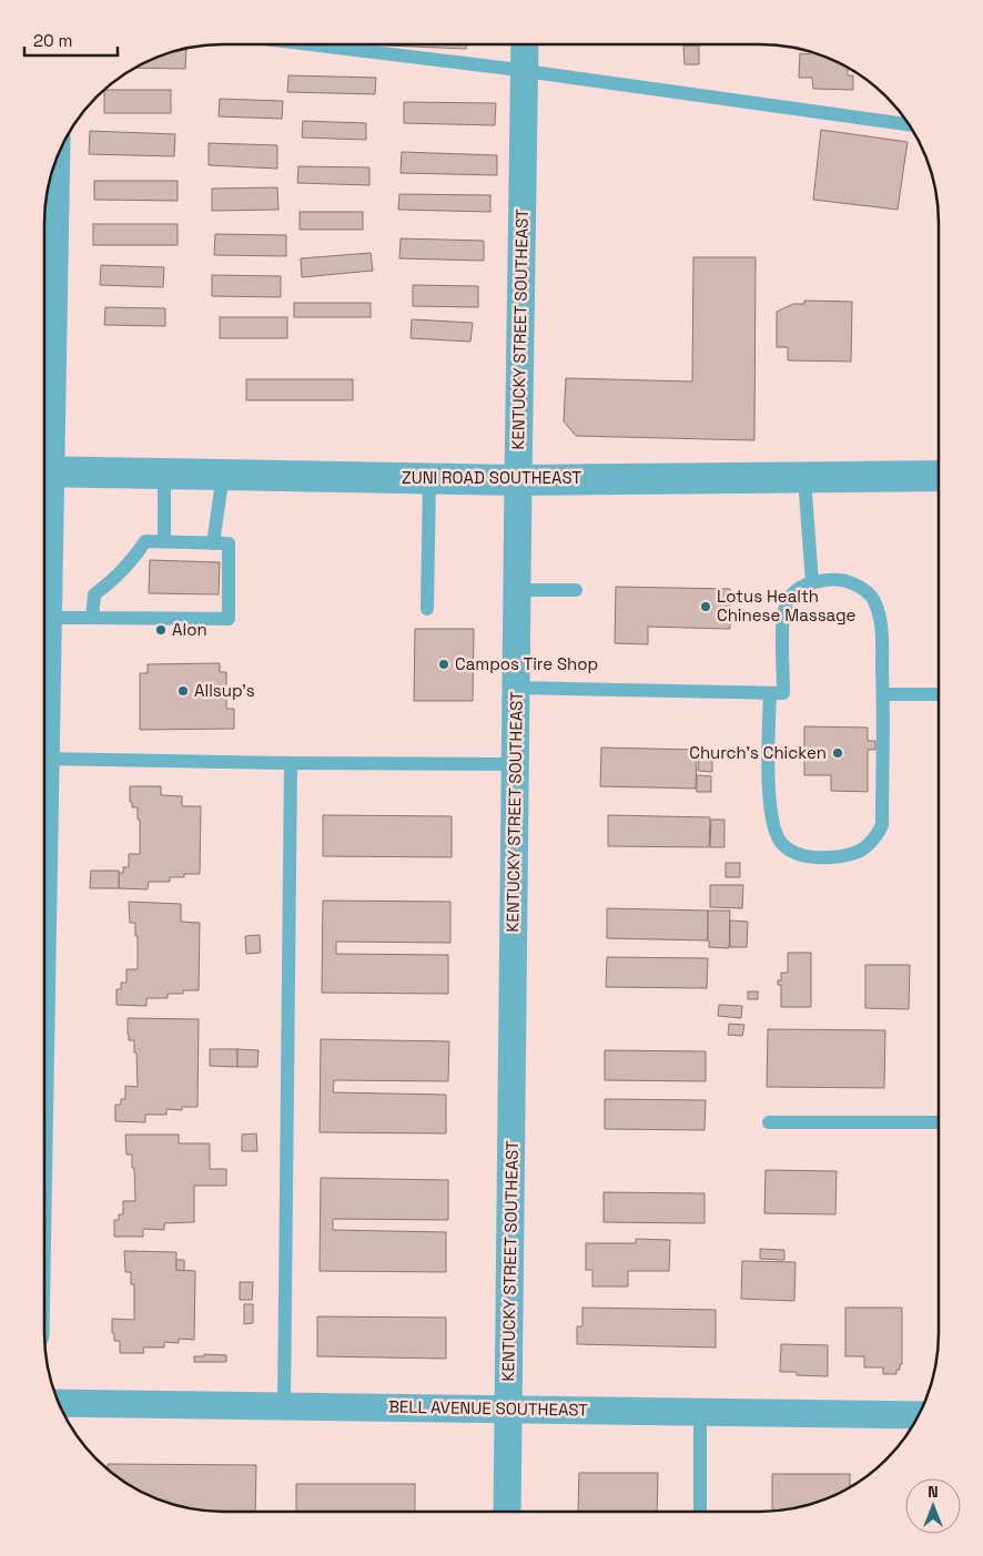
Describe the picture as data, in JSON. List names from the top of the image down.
{
  "streets": {
    "street": ["KENTUCKY STREET SOUTHEAST", "ZUNI ROAD SOUTHEAST", "BELL AVENUE SOUTHEAST"]
  },
  "crossings": [
    ["KENTUCKY STREET SOUTHEAST", "ZUNI ROAD SOUTHEAST"],
    ["KENTUCKY STREET SOUTHEAST", "BELL AVENUE SOUTHEAST"]
  ],
  "places": [
    "Lotus Health Chinese Massage",
    "Alon",
    "Campos Tire Shop",
    "Allsup's",
    "Church's Chicken"
  ],
  "scale_bar": "20 m",
  "north": "top"
}
